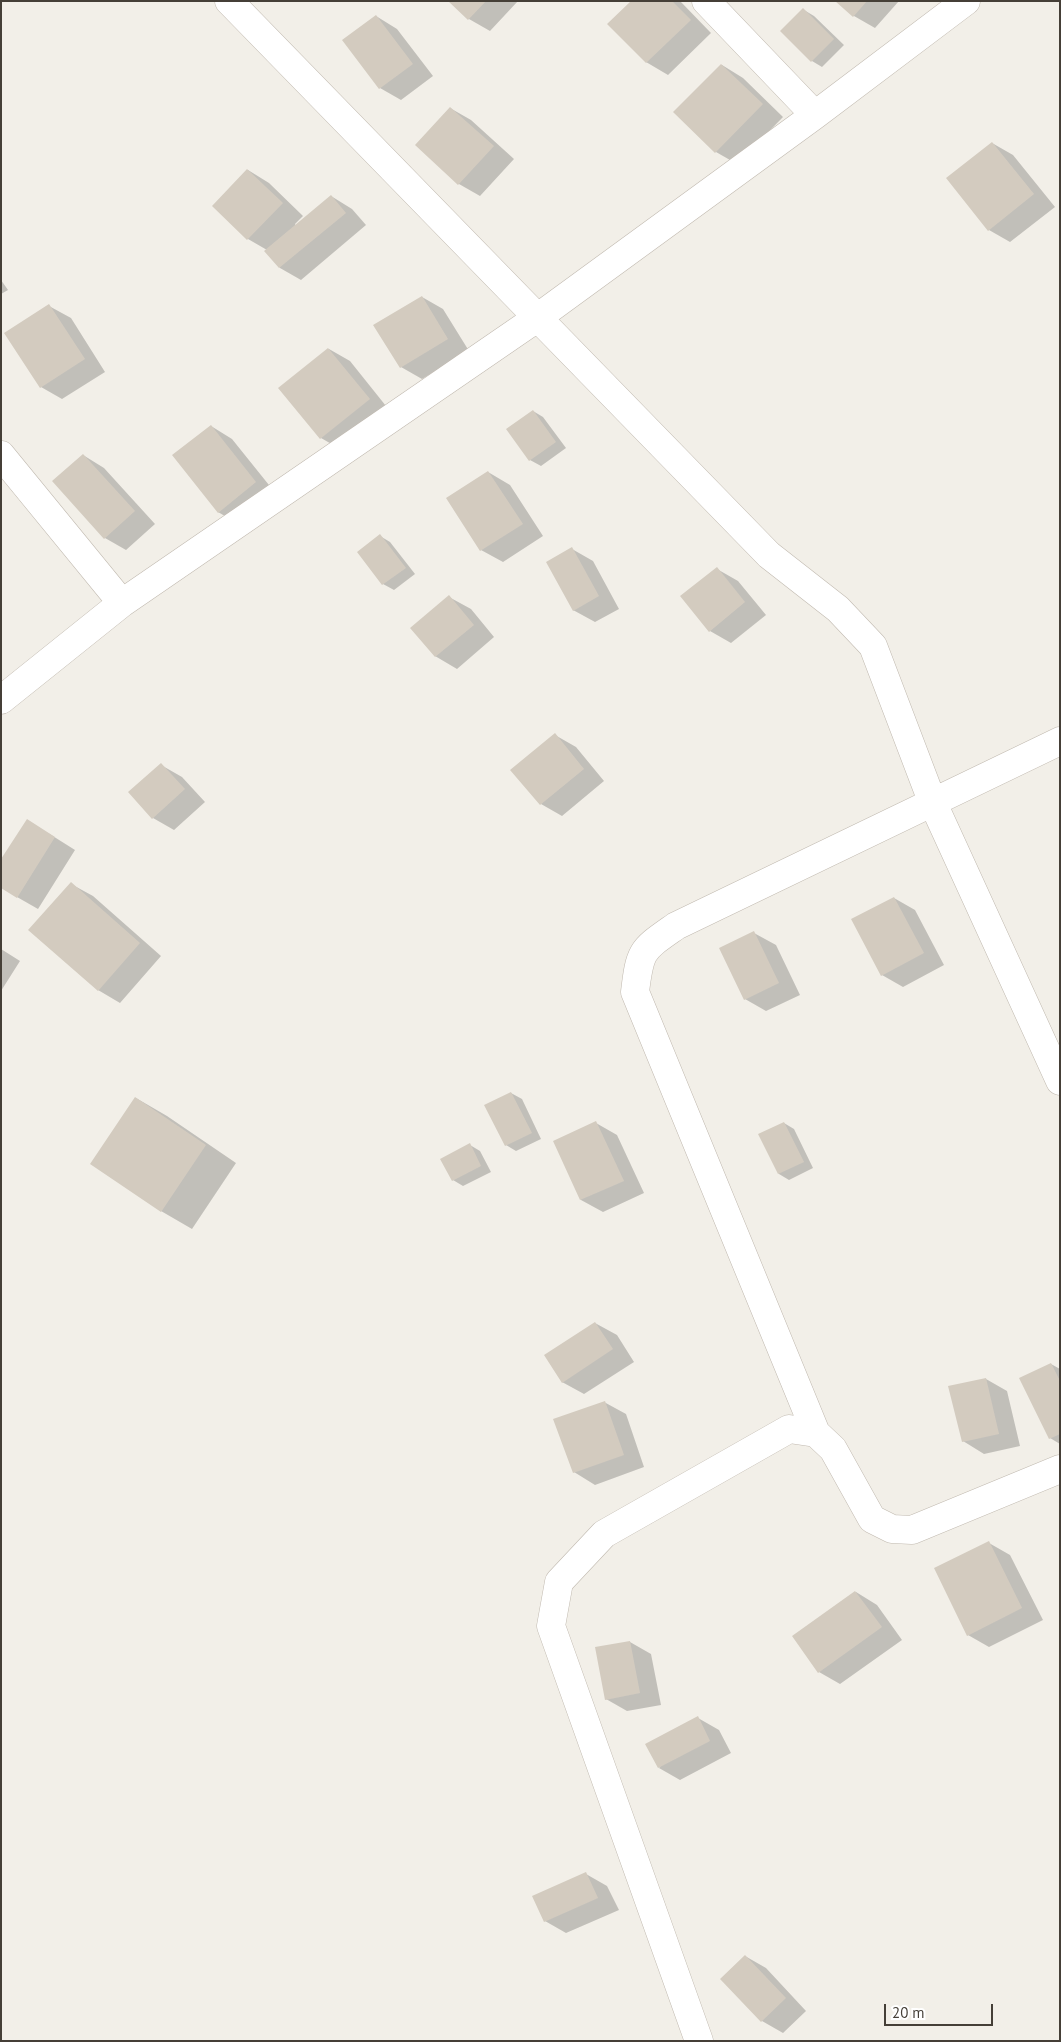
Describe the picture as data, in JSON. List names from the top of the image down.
{
  "scale_bar": "20 m"
}
